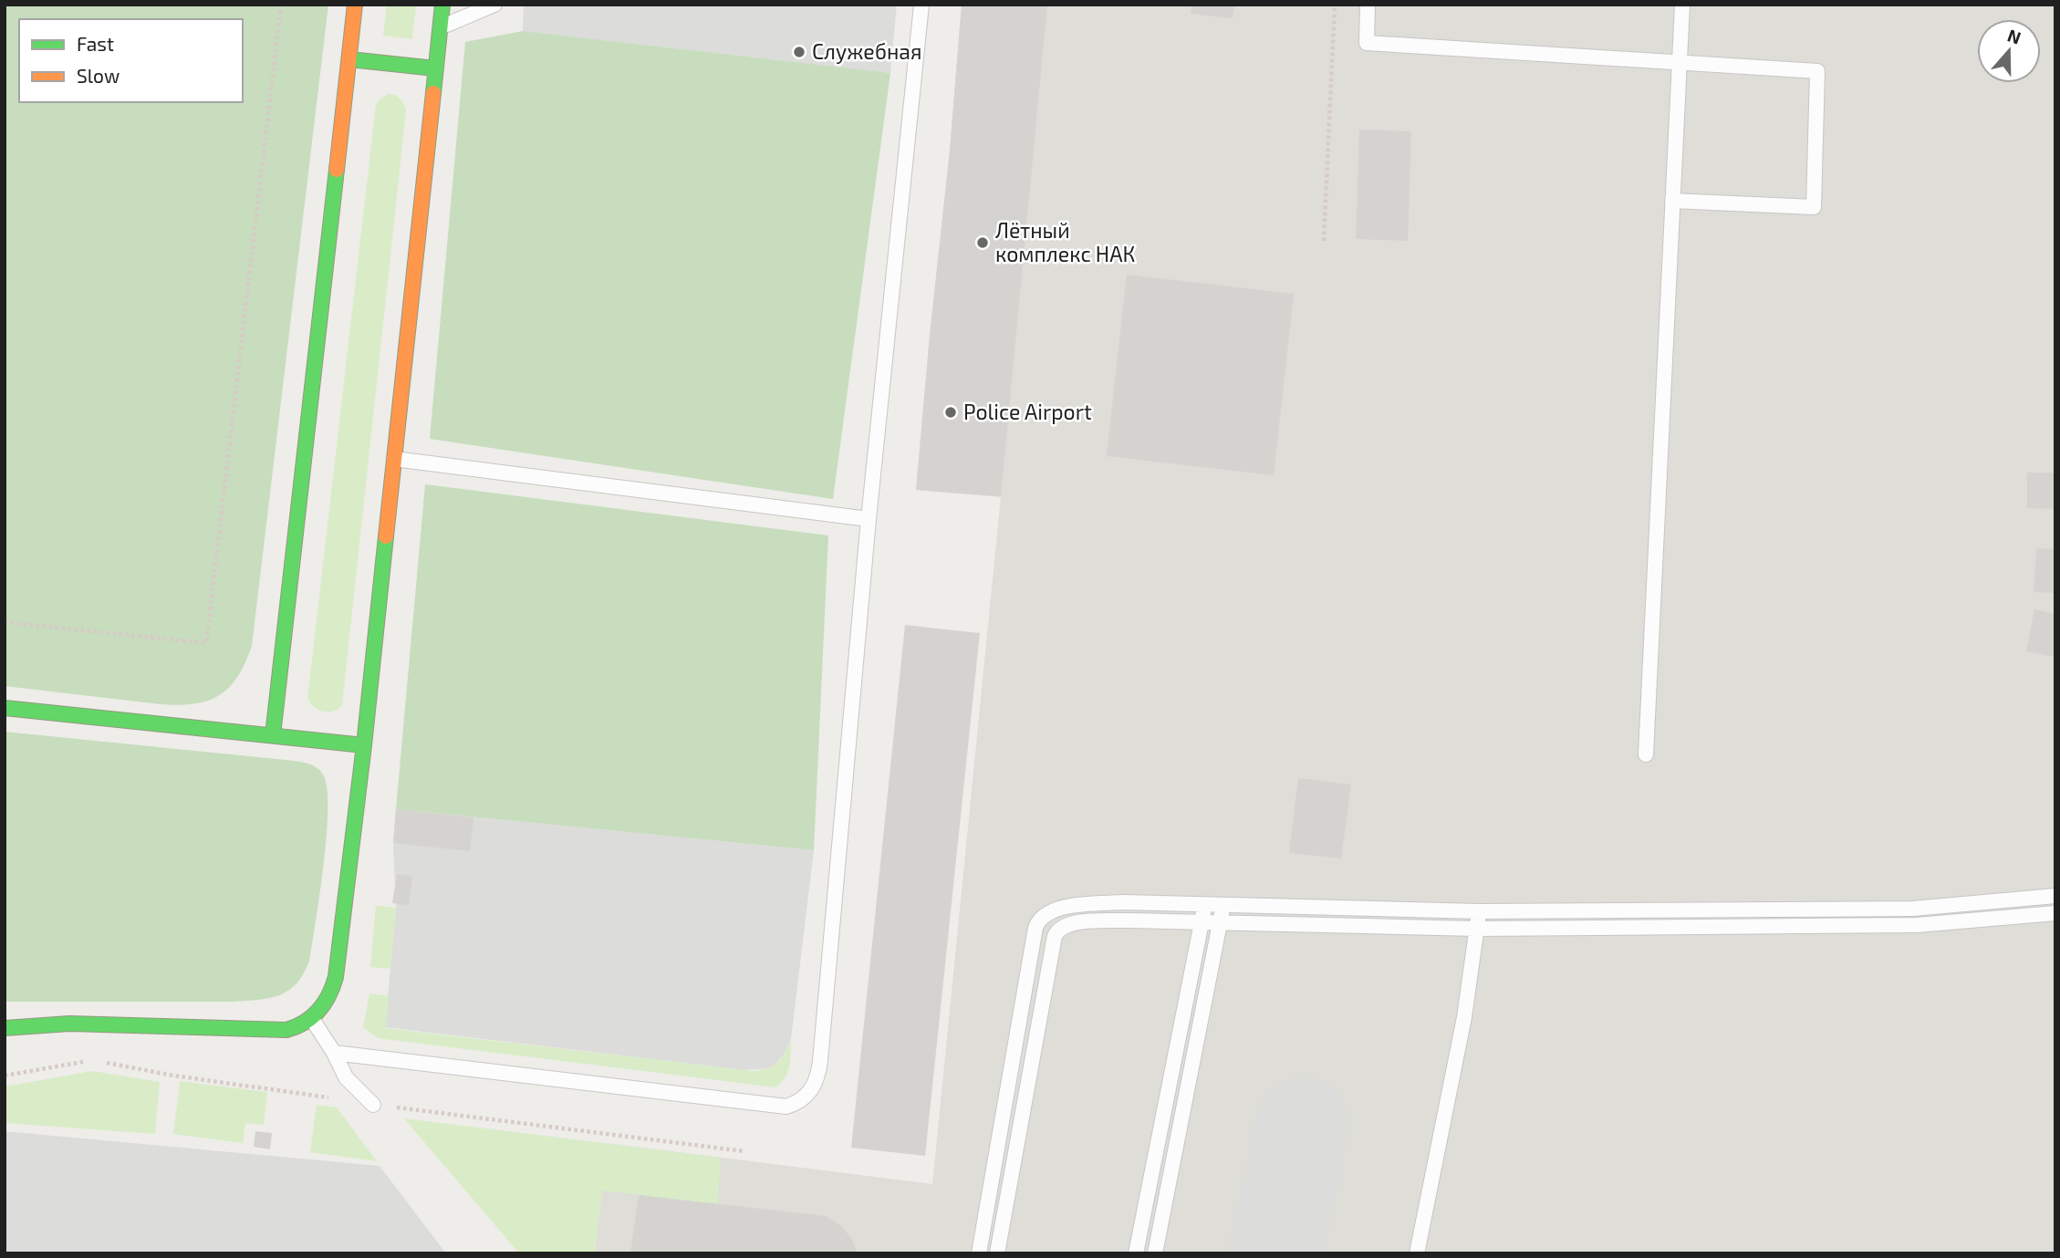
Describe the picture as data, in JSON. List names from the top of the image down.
{
  "places": ["Служебная", "Лётный комплекс НАК", "Police Airport"],
  "legend": ["Fast", "Slow"],
  "north": "top"
}
